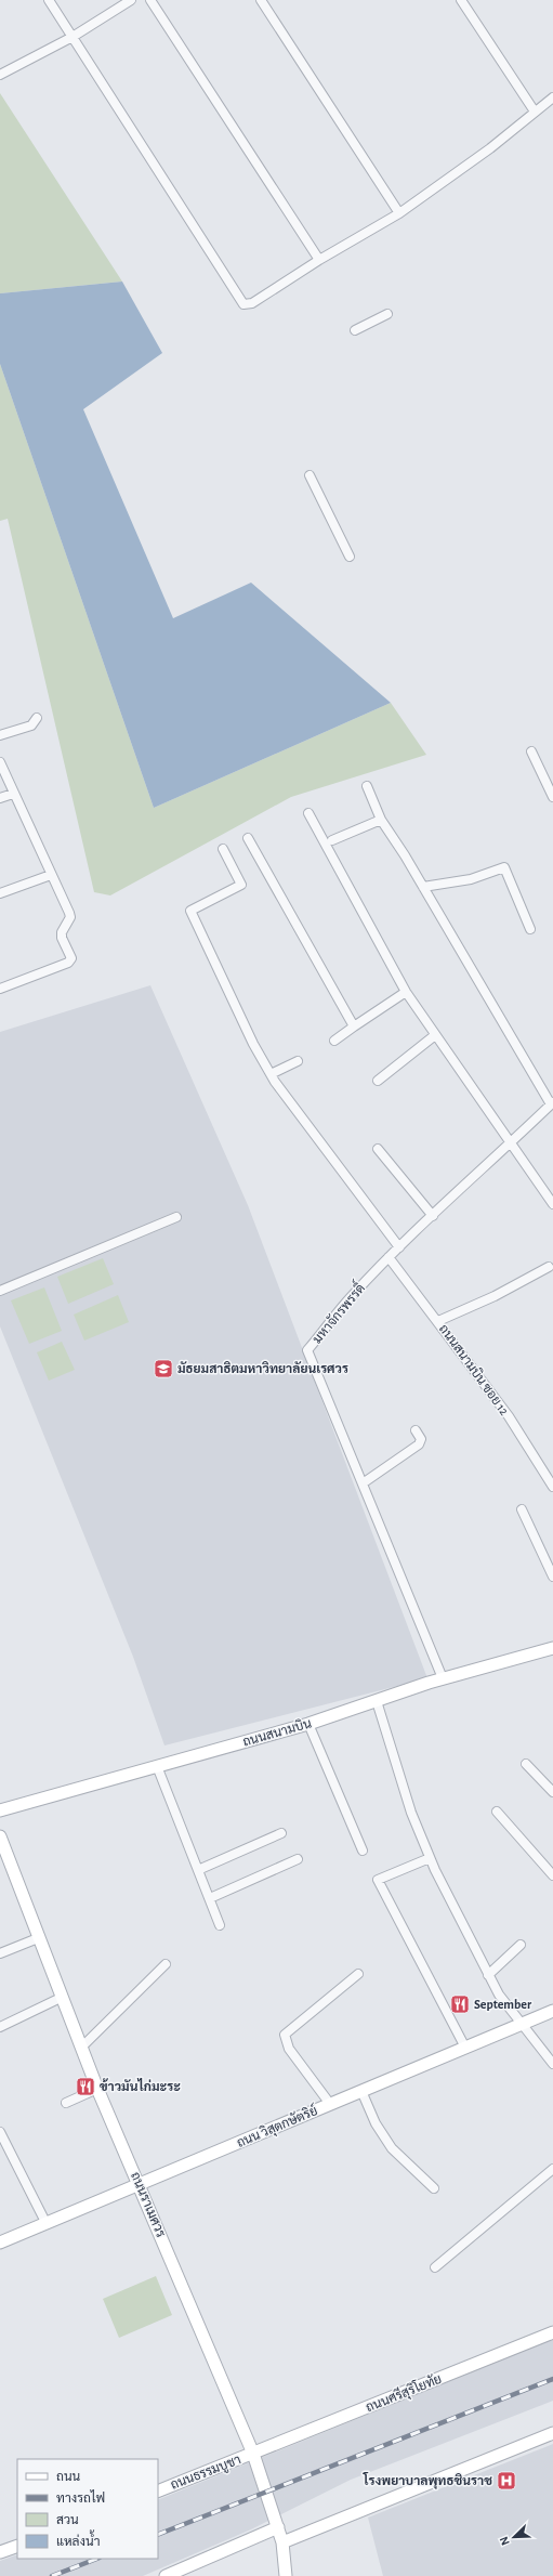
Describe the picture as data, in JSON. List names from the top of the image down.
{
  "streets": {
    "street": [
      "มหาจักรพรรดิ์",
      "ถนนสนามบิน ซอย 12",
      "ถนนสนามบิน",
      "ถนน วิสุตกษัตริย์",
      "ถนนราเมศวร",
      "ถนนศรีสุริโยทัย",
      "ถนนธรรมบูชา"
    ]
  },
  "crossings": [
    ["มหาจักรพรรดิ์", "ถนนสนามบิน ซอย 12"],
    ["มหาจักรพรรดิ์", "ถนนสนามบิน"],
    ["ถนน วิสุตกษัตริย์", "ถนนราเมศวร"],
    ["ถนนราเมศวร", "ถนนศรีสุริโยทัย"],
    ["ถนนราเมศวร", "ถนนธรรมบูชา"],
    ["ถนนศรีสุริโยทัย", "ถนนธรรมบูชา"]
  ],
  "places": {
    "school or university": ["มัธยมสาธิตมหาวิทยาลัยนเรศวร"],
    "restaurant": ["September", "ข้าวมันไก่มะระ"],
    "hospital": ["โรงพยาบาลพุทธชินราช"]
  },
  "legend": [
    "ถนน",
    "ทางรถไฟ",
    "สวน",
    "แหล่งน้ำ"
  ],
  "north": "bottom left"
}
